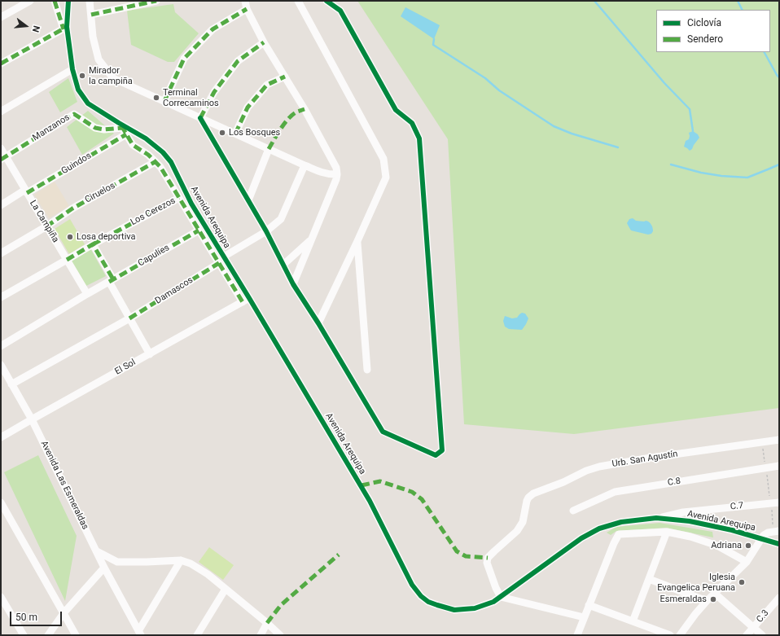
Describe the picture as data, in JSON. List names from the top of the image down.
{
  "streets": {
    "street": [
      "Manzanos",
      "Guindos",
      "Ciruelos",
      "Los Cerezos",
      "Avenida Arequipa",
      "La Campiña",
      "Capulíes",
      "Damascos",
      "El Sol",
      "Urb. San Agustín",
      "C.8",
      "Avenida Las Esmeraldas",
      "C.7",
      "C.3"
    ]
  },
  "crossings": [
    ["Manzanos", "Guindos"],
    ["Manzanos", "Avenida Arequipa"],
    ["Manzanos", "La Campiña"],
    ["Guindos", "Avenida Arequipa"],
    ["Guindos", "La Campiña"],
    ["Ciruelos", "La Campiña"],
    ["Los Cerezos", "La Campiña"],
    ["Avenida Arequipa", "El Sol"],
    ["Avenida Arequipa", "Urb. San Agustín"],
    ["Avenida Arequipa", "C.7"],
    ["La Campiña", "Capulíes"],
    ["Damascos", "Avenida Las Esmeraldas"],
    ["El Sol", "Avenida Las Esmeraldas"]
  ],
  "places": [
    "Mirador la campiña",
    "Terminal Correcaminos",
    "Los Bosques",
    "Losa deportiva",
    "Adriana",
    "Iglesia Evangelica Peruana",
    "Esmeraldas"
  ],
  "legend": ["Ciclovía", "Sendero"],
  "scale_bar": "50 m",
  "north": "right"
}
